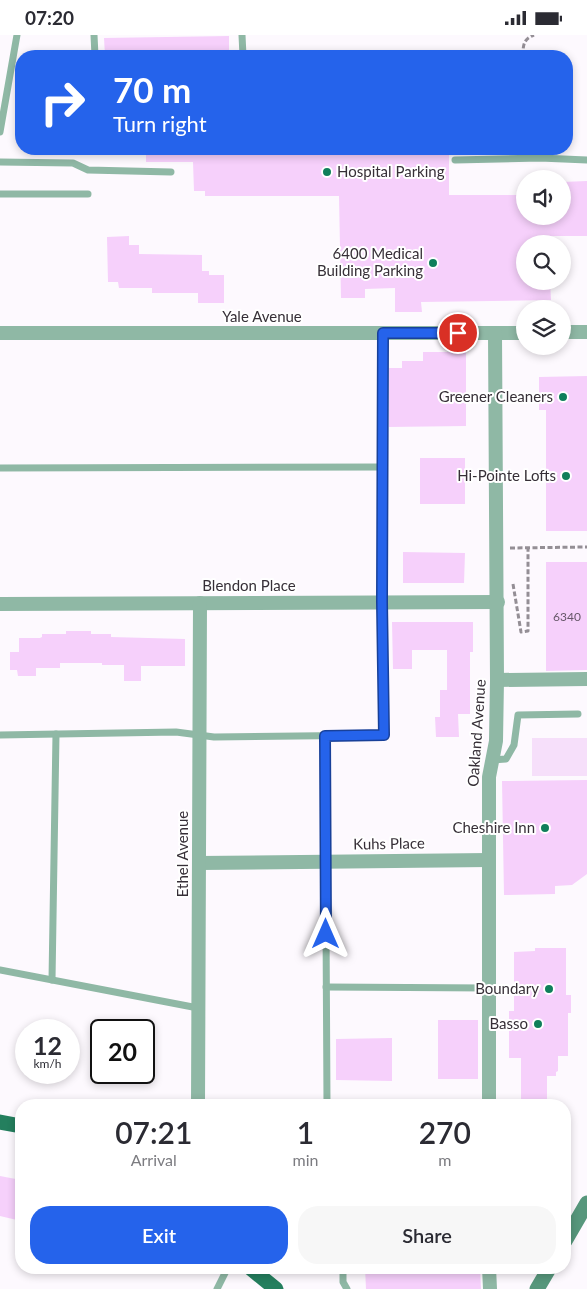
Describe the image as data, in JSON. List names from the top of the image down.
{
  "streets": {
    "street": [
      "Yale Avenue",
      "Blendon Place",
      "Oakland Avenue",
      "Kuhs Place",
      "Ethel Avenue"
    ]
  },
  "crossings": [
    ["Yale Avenue", "Oakland Avenue"],
    ["Blendon Place", "Oakland Avenue"],
    ["Blendon Place", "Ethel Avenue"],
    ["Oakland Avenue", "Kuhs Place"],
    ["Kuhs Place", "Ethel Avenue"]
  ],
  "places": [
    "Hospital Parking",
    "6400 Medical Building Parking",
    "Greener Cleaners",
    "Hi-Pointe Lofts",
    "Cheshire Inn",
    "Boundary",
    "Basso"
  ],
  "house_numbers": ["6340"],
  "page": {
    "status": "07:20",
    "turn": ["70 m", "Turn right"],
    "speed": "12 km/h",
    "limit": "20",
    "eta": [
      "07:21",
      "Arrival",
      "1",
      "min",
      "270",
      "m"
    ],
    "buttons": ["Exit", "Share"]
  }
}
